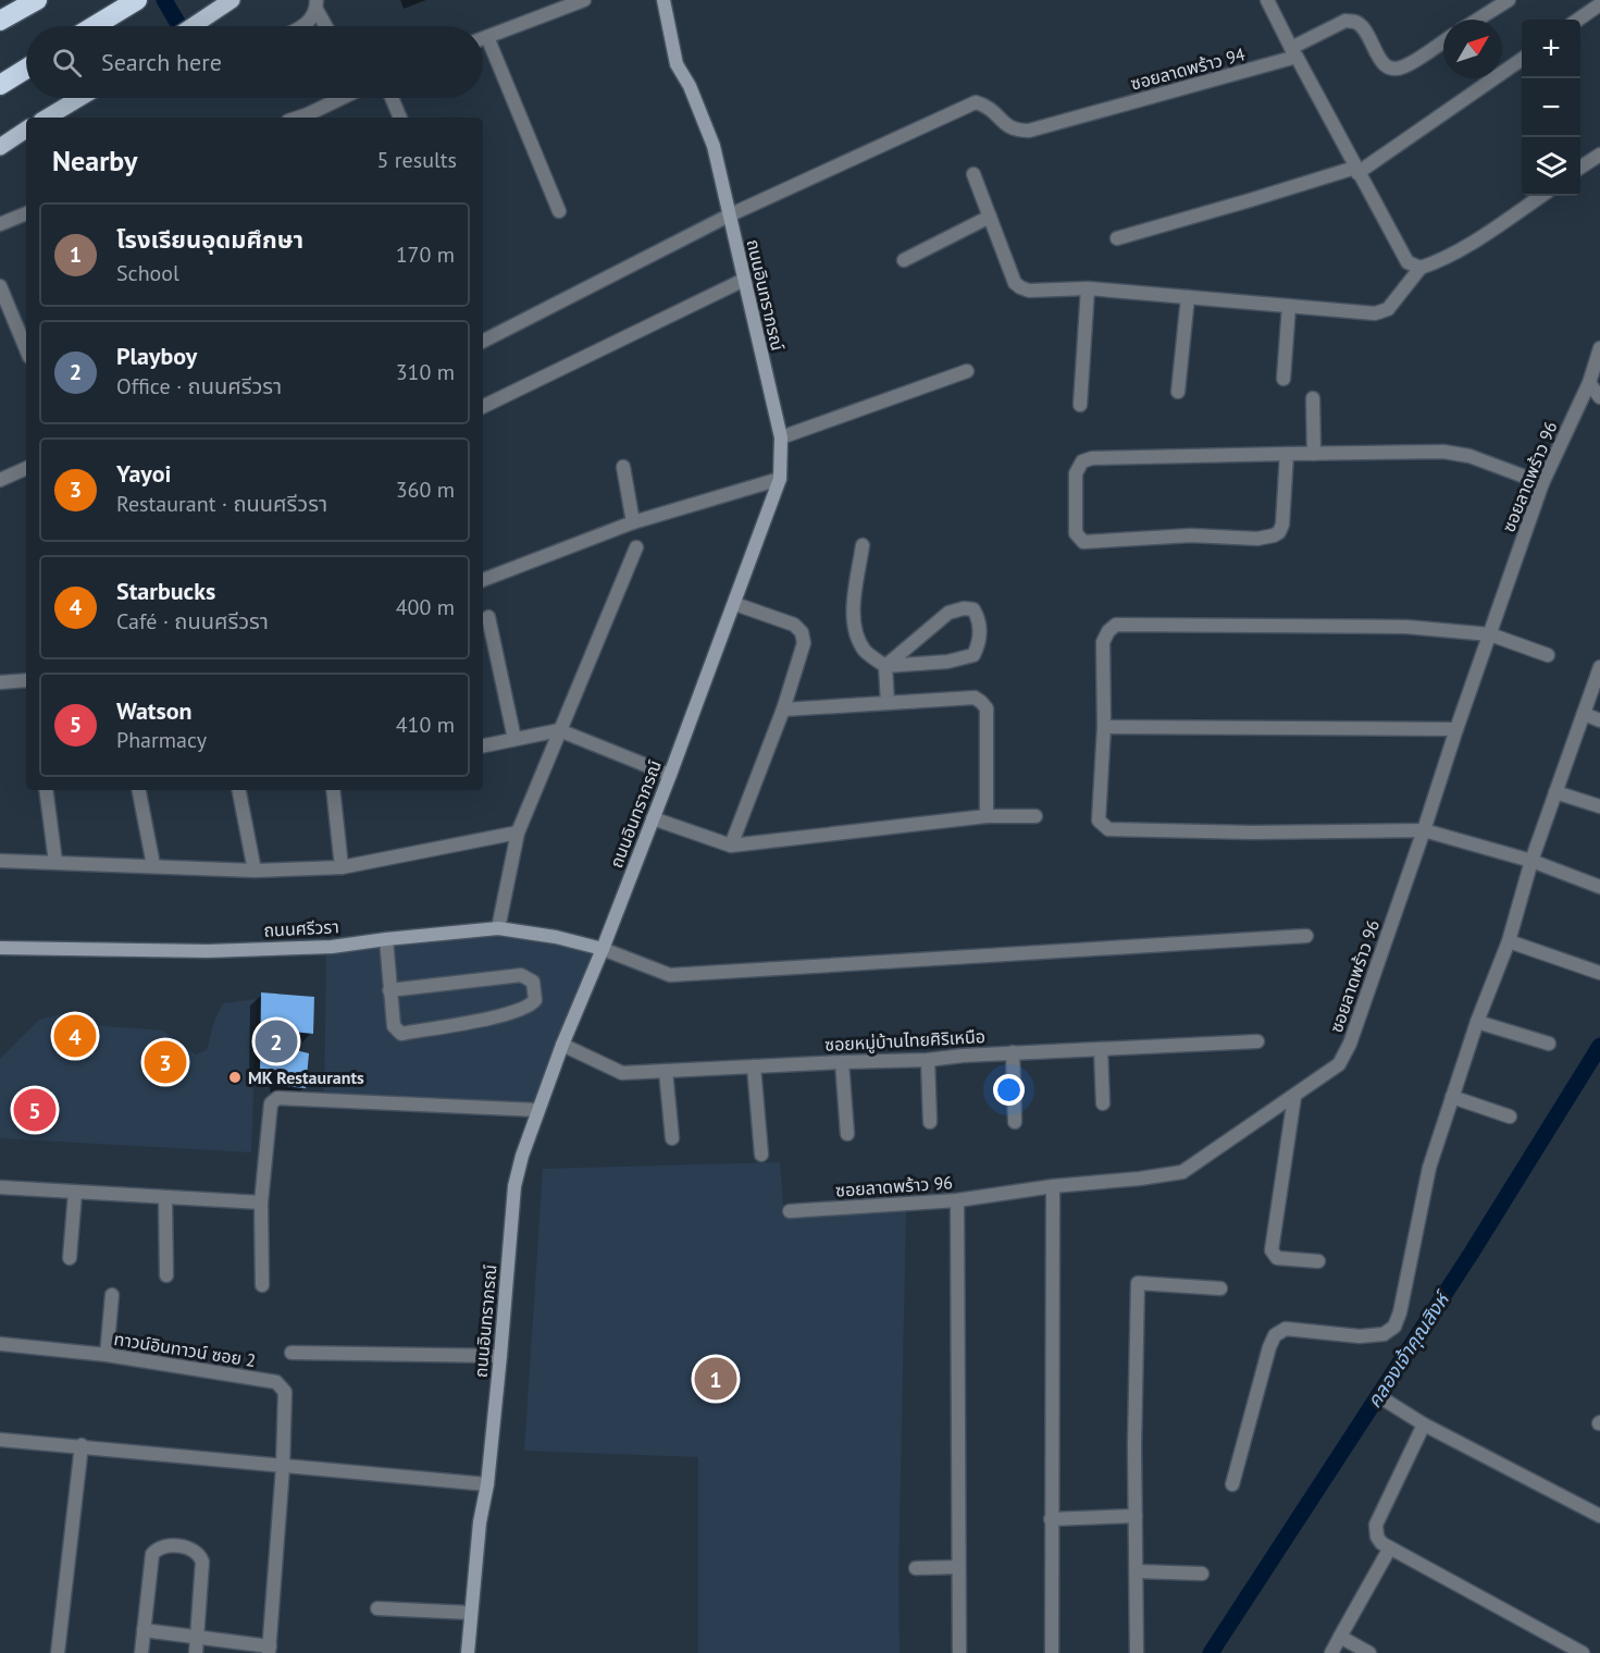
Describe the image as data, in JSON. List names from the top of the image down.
{
  "streets": {
    "street": [
      "ซอยลาดพร้าว 94",
      "ถนนอินทราภรณ์",
      "ซอยลาดพร้าว 96",
      "ถนนศรีวรา",
      "ซอยหมู่บ้านไทยศิริเหนือ",
      "ทาวน์อินทาวน์ ซอย 2"
    ]
  },
  "crossings": [
    ["ซอยลาดพร้าว 94", "ถนนอินทราภรณ์"],
    ["ถนนอินทราภรณ์", "ถนนศรีวรา"],
    ["ถนนอินทราภรณ์", "ซอยหมู่บ้านไทยศิริเหนือ"]
  ],
  "water": ["คลองเจ้าคุณสิงห์"],
  "places": ["MK Restaurants"],
  "north": "top right",
  "page": {
    "map_buttons": ["+", "−"],
    "search": "Search here",
    "heading": ["Nearby", "5 results"],
    "list": [
      {
        "mark": "1",
        "name": "โรงเรียนอุดมศึกษา",
        "note": "School",
        "value": "170 m"
      },
      {
        "mark": "2",
        "name": "Playboy",
        "note": "Office · ถนนศรีวรา",
        "value": "310 m"
      },
      {
        "mark": "3",
        "name": "Yayoi",
        "note": "Restaurant · ถนนศรีวรา",
        "value": "360 m"
      },
      {
        "mark": "4",
        "name": "Starbucks",
        "note": "Café · ถนนศรีวรา",
        "value": "400 m"
      },
      {
        "mark": "5",
        "name": "Watson",
        "note": "Pharmacy",
        "value": "410 m"
      }
    ],
    "pins": [
      "4",
      "2",
      "3",
      "5",
      "1"
    ]
  }
}
